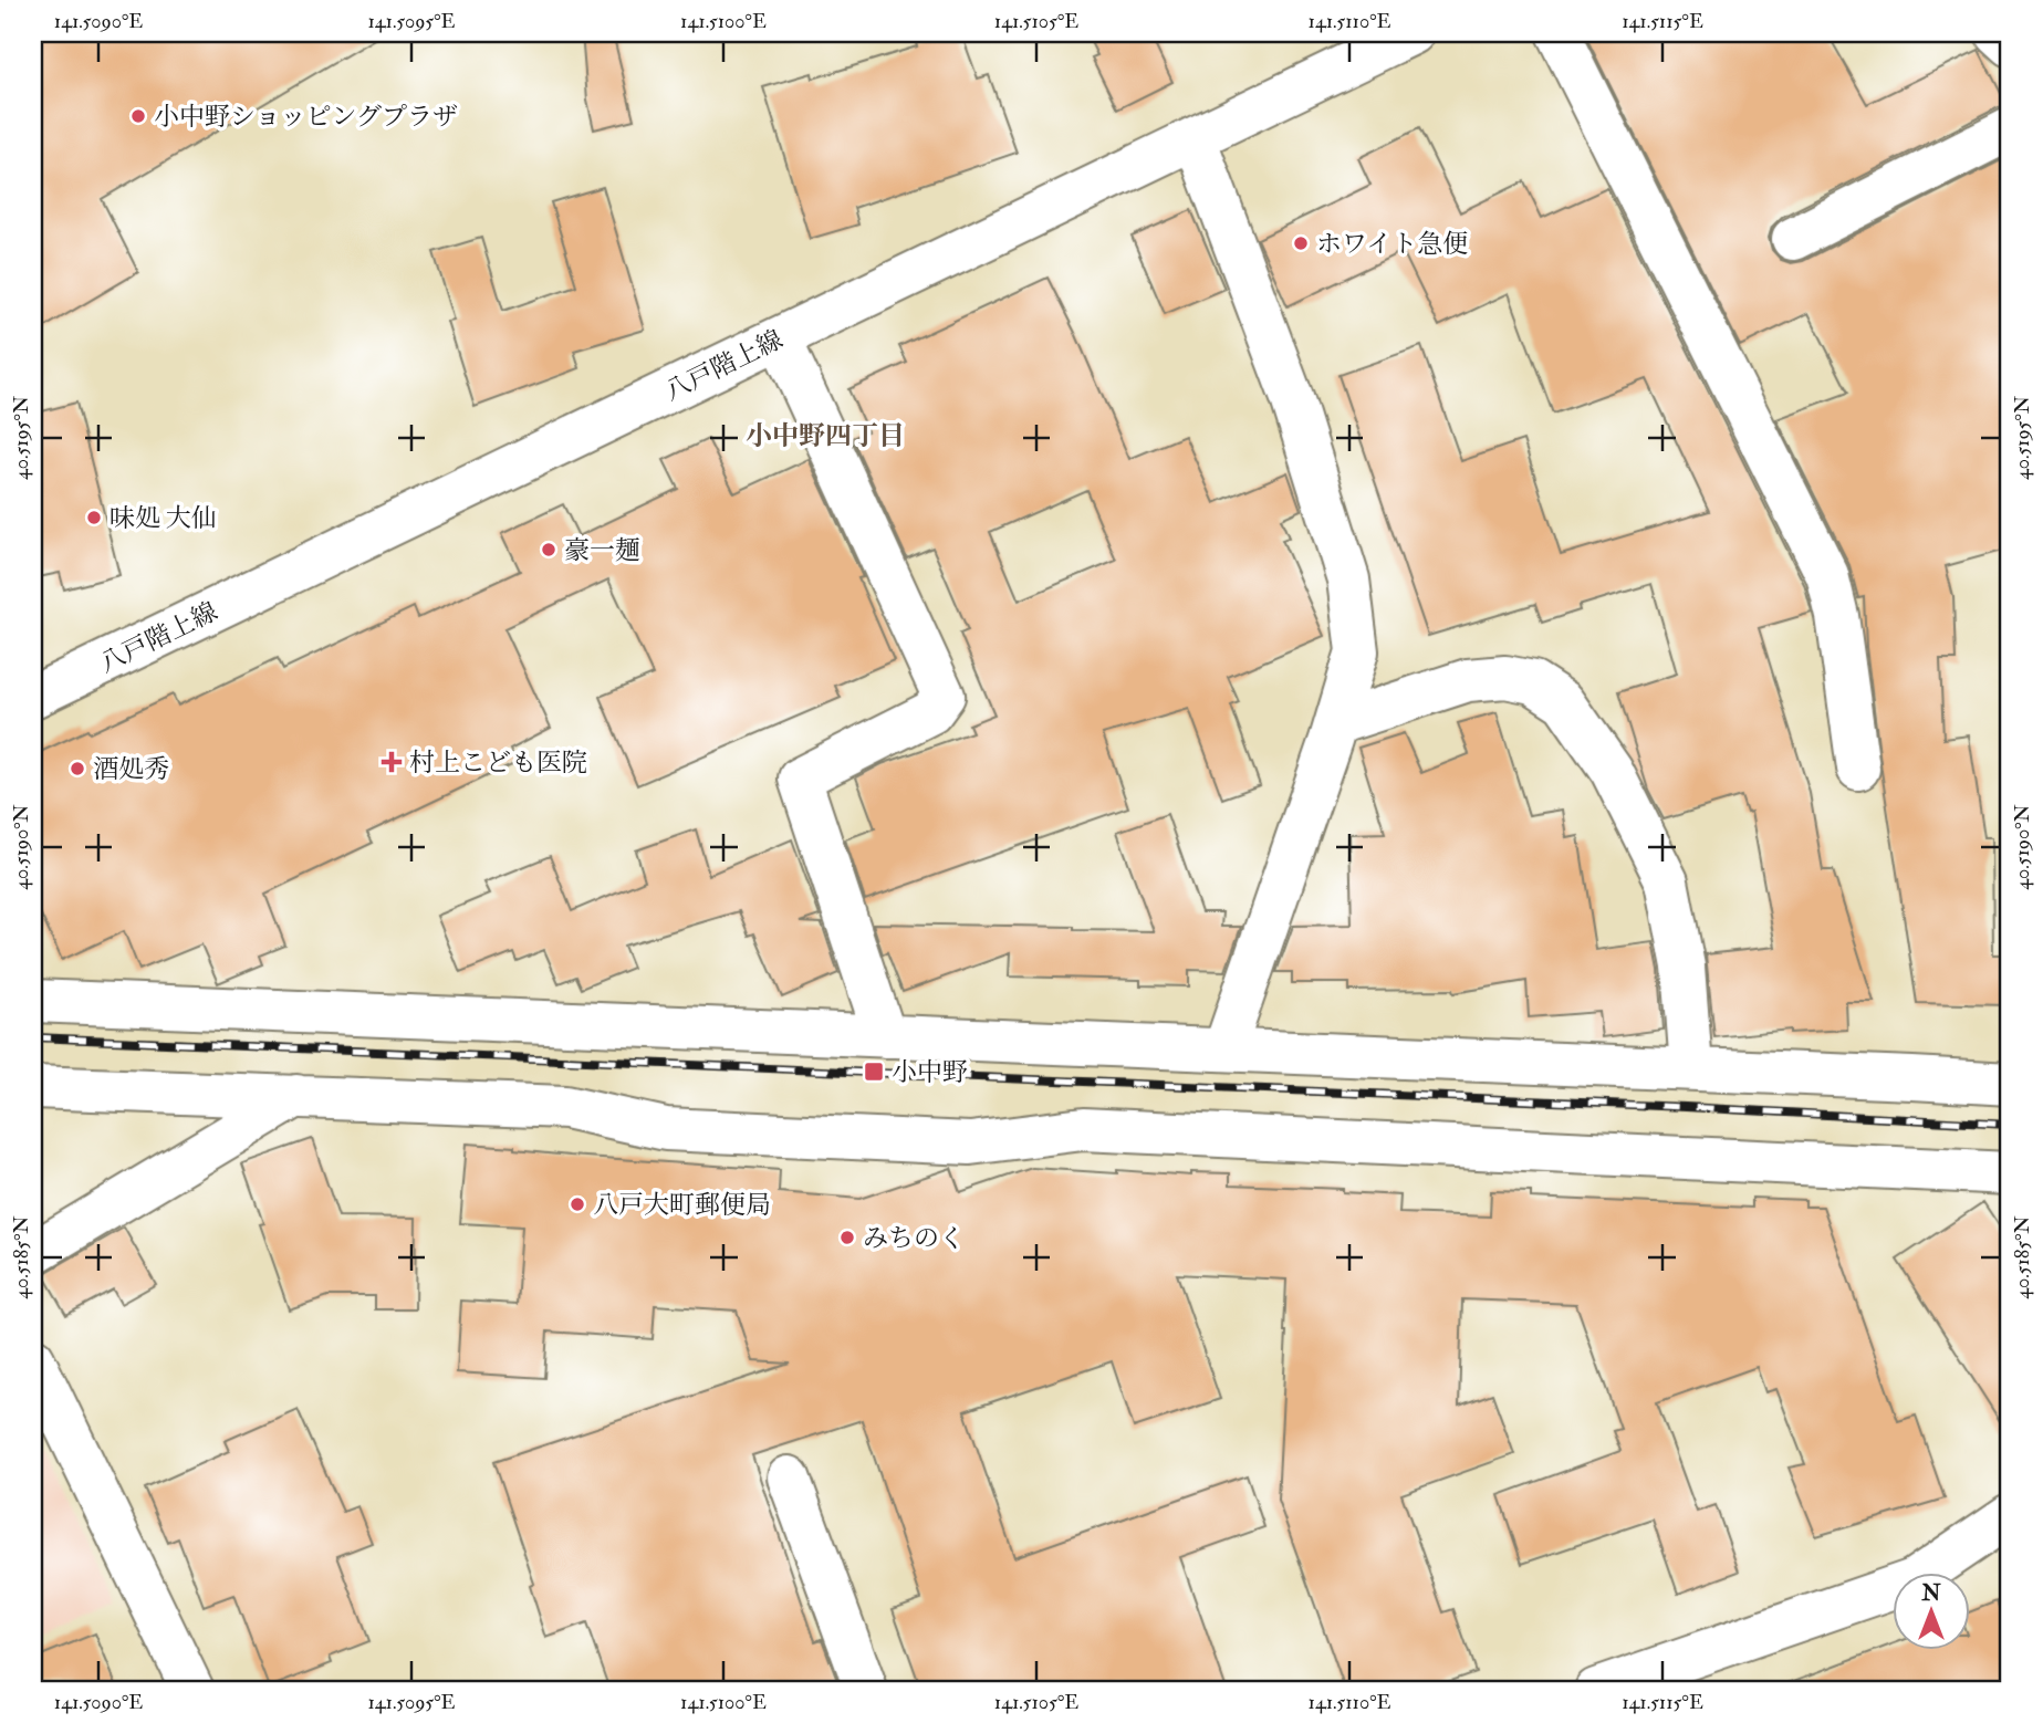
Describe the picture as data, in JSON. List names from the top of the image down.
{
  "streets": {
    "street": ["八戸階上線"]
  },
  "districts": ["小中野四丁目"],
  "places": {
    "other": [
      "小中野ショッピングプラザ",
      "ホワイト急便",
      "味処 大仙",
      "豪一麺",
      "酒処秀",
      "八戸大町郵便局",
      "みちのく"
    ],
    "health": ["村上こども医院"],
    "transit": ["小中野"]
  },
  "north": "top",
  "coordinates": [
    "141.5090°E",
    "141.5095°E",
    "141.5100°E",
    "141.5105°E",
    "141.5110°E",
    "141.5115°E",
    "40.5195°N",
    "40.5190°N",
    "40.5185°N"
  ]
}
